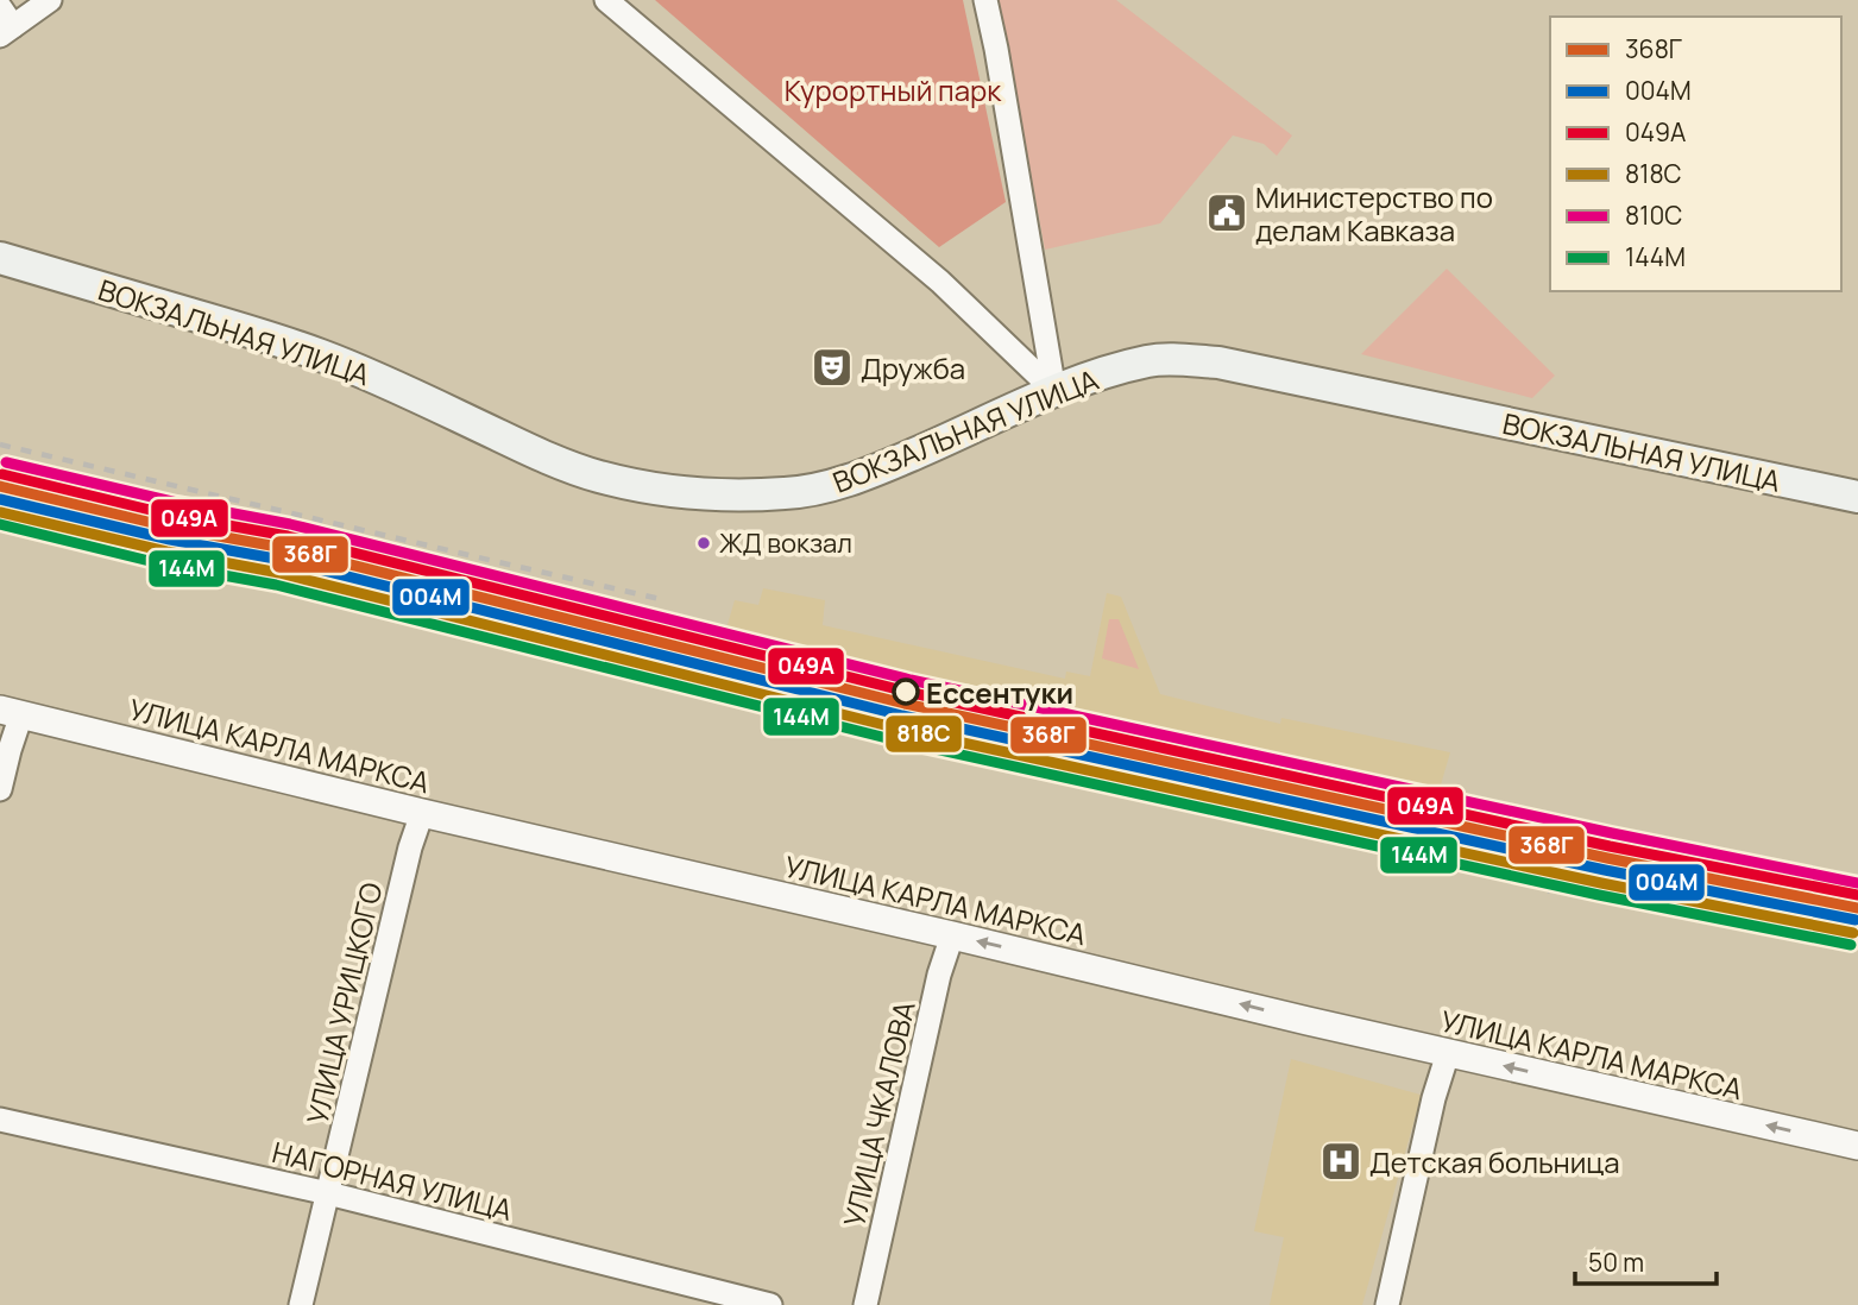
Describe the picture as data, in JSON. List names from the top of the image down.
{
  "streets": {
    "main road": ["ВОКЗАЛЬНАЯ УЛИЦА"],
    "street": [
      "УЛИЦА КАРЛА МАРКСА",
      "УЛИЦА УРИЦКОГО",
      "УЛИЦА ЧКАЛОВА",
      "НАГОРНАЯ УЛИЦА"
    ]
  },
  "crossings": [
    ["УЛИЦА КАРЛА МАРКСА", "УЛИЦА УРИЦКОГО"],
    ["УЛИЦА КАРЛА МАРКСА", "УЛИЦА ЧКАЛОВА"],
    ["УЛИЦА УРИЦКОГО", "НАГОРНАЯ УЛИЦА"]
  ],
  "one_way": ["УЛИЦА КАРЛА МАРКСА"],
  "parks": ["Курортный парк"],
  "places": {
    "public building": ["Министерство по делам Кавказа"],
    "theatre": ["Дружба"],
    "other": ["ЖД вокзал", "Ессентуки"],
    "hospital": ["Детская больница"]
  },
  "lines": [
    "transit line 810С",
    "transit line 049А",
    "transit line 368Г",
    "transit line 004М",
    "transit line 818С",
    "transit line 144М"
  ],
  "legend": [
    "368Г",
    "004М",
    "049А",
    "818С",
    "810С",
    "144М"
  ],
  "scale_bar": "50 m"
}
